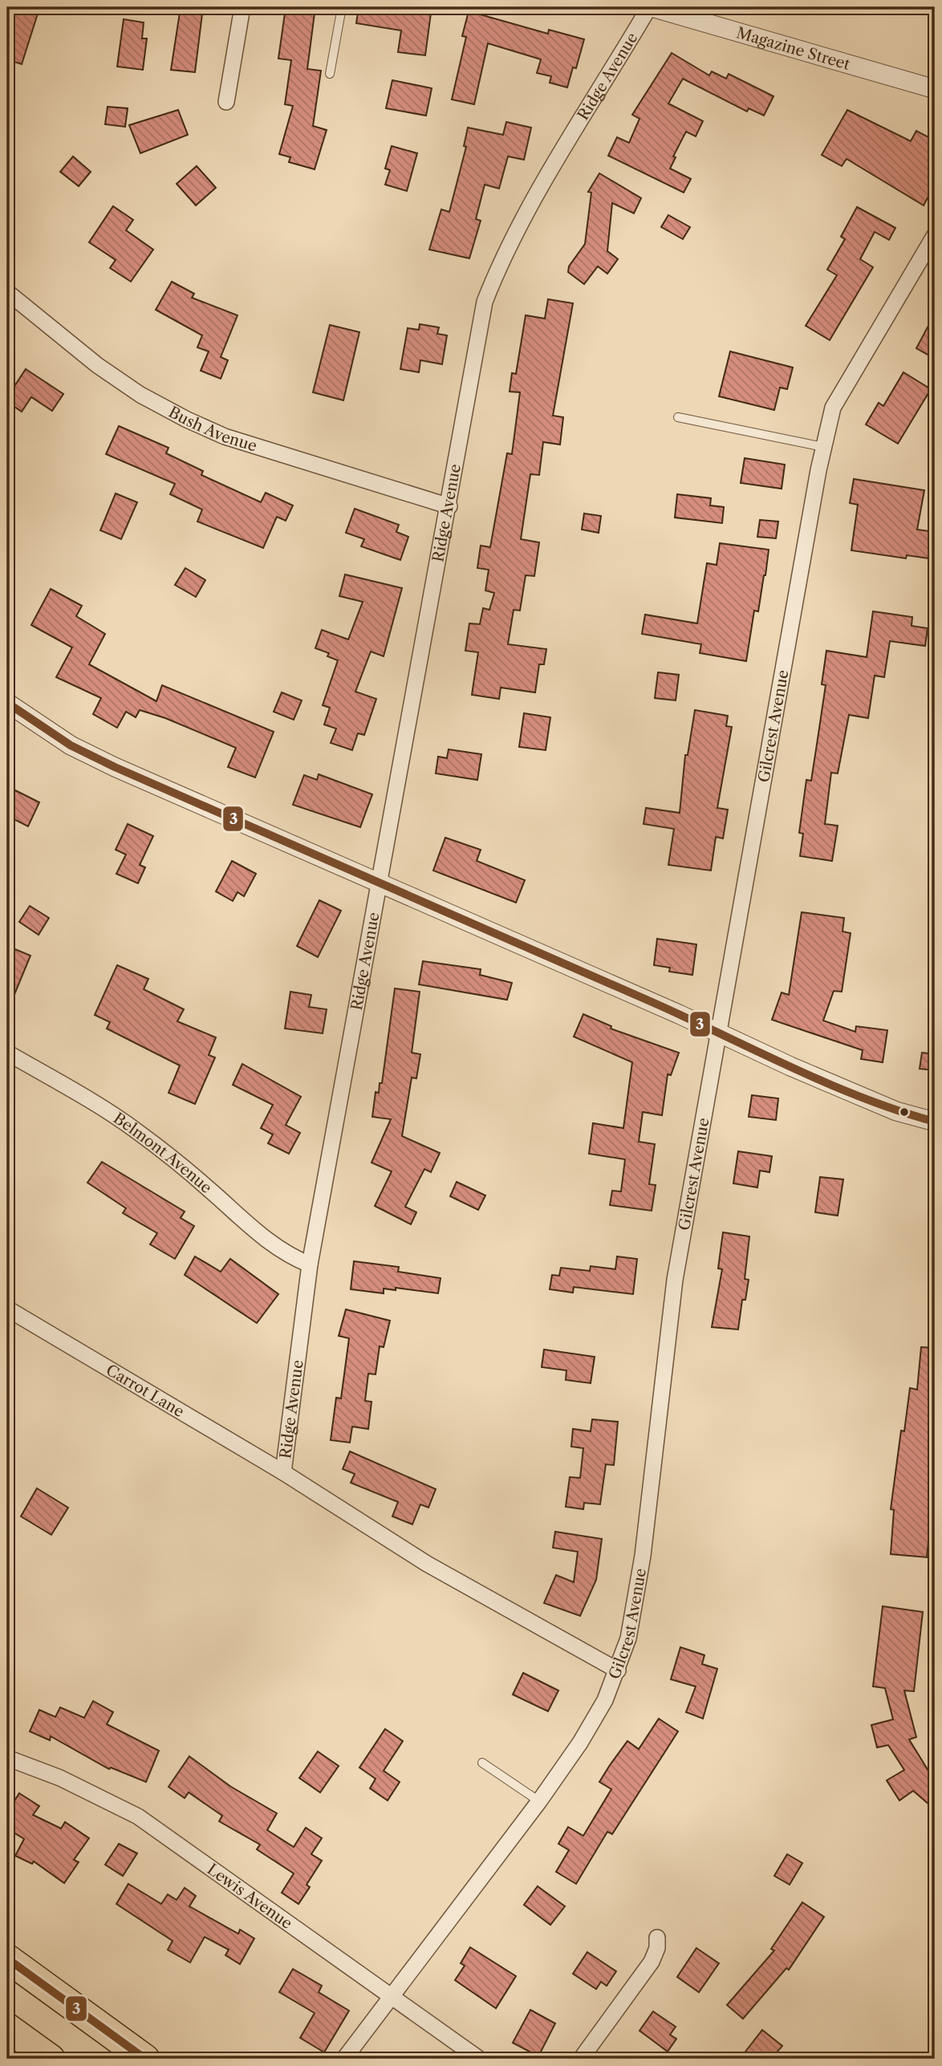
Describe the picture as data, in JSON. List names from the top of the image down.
{
  "streets": {
    "street": [
      "Magazine Street",
      "Ridge Avenue",
      "Bush Avenue",
      "Gilcrest Avenue",
      "Belmont Avenue",
      "Carrot Lane",
      "Lewis Avenue"
    ]
  },
  "crossings": [
    ["Magazine Street", "Ridge Avenue"],
    ["Ridge Avenue", "Bush Avenue"],
    ["Ridge Avenue", "Gilcrest Avenue"],
    ["Ridge Avenue", "Belmont Avenue"],
    ["Ridge Avenue", "Carrot Lane"],
    ["Gilcrest Avenue", "Lewis Avenue"]
  ],
  "lines": ["transit line 3"]
}
